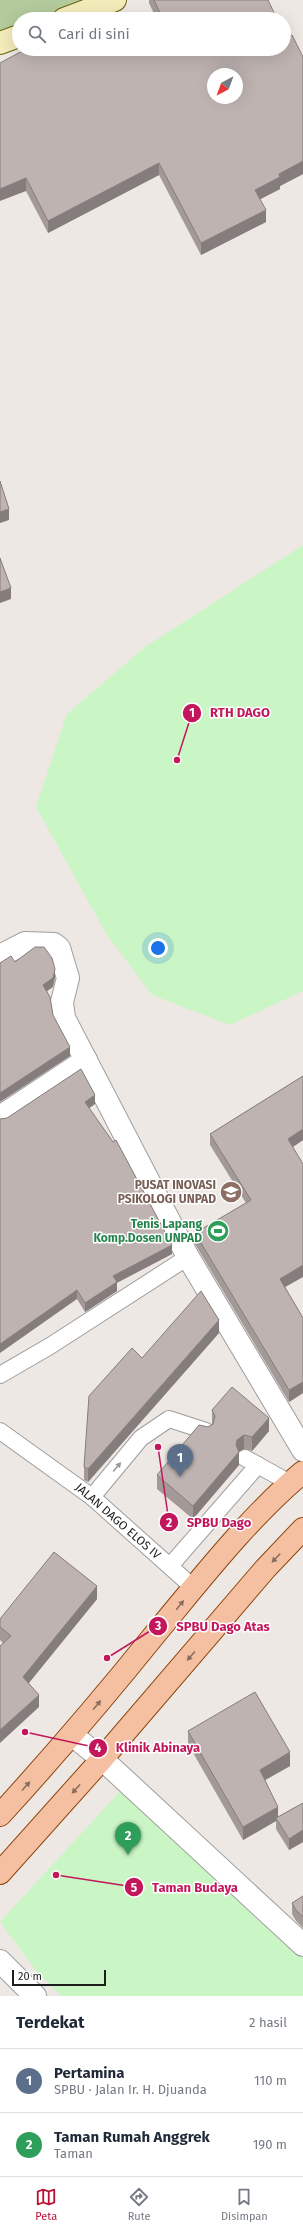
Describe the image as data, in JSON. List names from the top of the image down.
{
  "streets": {
    "lane": ["JALAN DAGO ELOS IV"]
  },
  "places": {
    "other": [
      "RTH DAGO",
      "SPBU Dago",
      "SPBU Dago Atas",
      "Klinik Abinaya",
      "Taman Budaya"
    ],
    "school or university": ["PUSAT INOVASI PSIKOLOGI UNPAD"],
    "sports": ["Tenis Lapang Komp.Dosen UNPAD"]
  },
  "scale_bar": "20 m",
  "north": "bottom left",
  "page": {
    "search": "Cari di sini",
    "pins": ["1", "2"],
    "scale": "20 m",
    "heading": ["Terdekat", "2 hasil"],
    "list": [
      {
        "mark": "1",
        "name": "Pertamina",
        "note": "SPBU · Jalan Ir. H. Djuanda",
        "value": "110 m"
      },
      {
        "mark": "2",
        "name": "Taman Rumah Anggrek",
        "note": "Taman",
        "value": "190 m"
      }
    ],
    "nav": ["Peta", "Rute", "Disimpan"]
  }
}
